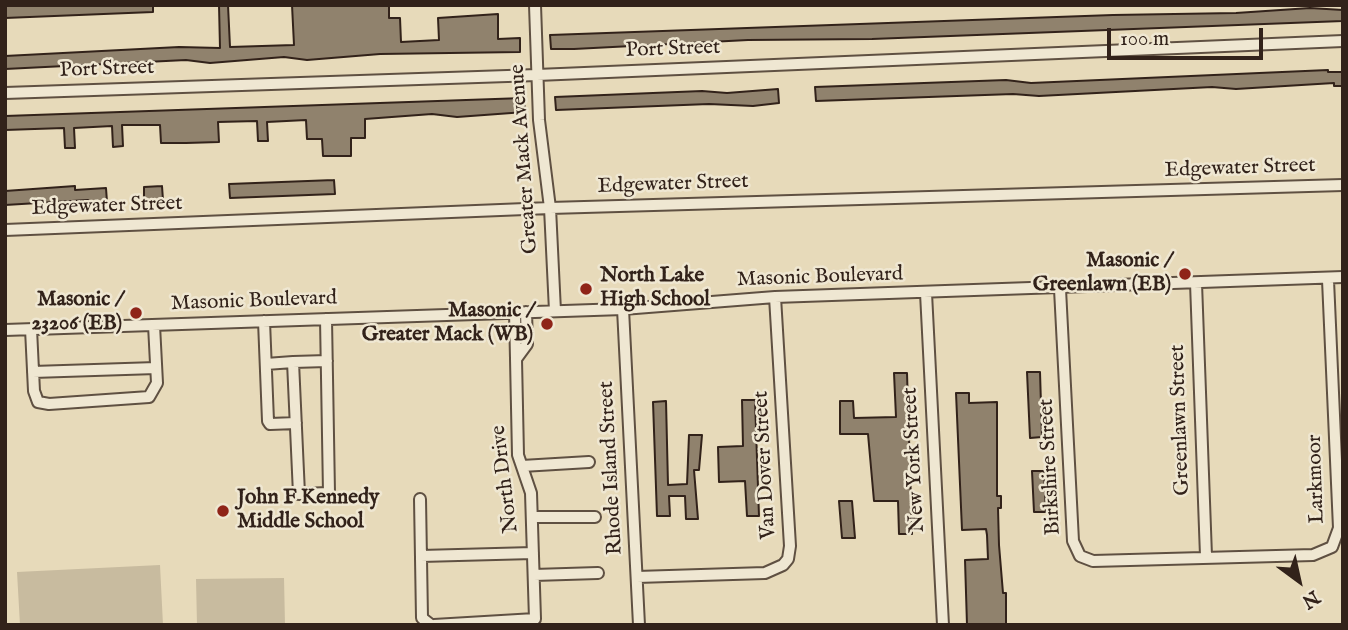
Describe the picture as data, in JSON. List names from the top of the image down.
{
  "streets": {
    "street": [
      "Port Street",
      "Greater Mack Avenue",
      "Edgewater Street",
      "Masonic Boulevard",
      "Greenlawn Street",
      "New York Street",
      "Van Dover Street",
      "Birkshire Street",
      "Rhode Island Street",
      "North Drive",
      "Larkmoor"
    ]
  },
  "crossings": [
    ["Port Street", "Greater Mack Avenue"],
    ["Greater Mack Avenue", "Edgewater Street"],
    ["Greater Mack Avenue", "Masonic Boulevard"],
    ["Masonic Boulevard", "Greenlawn Street"],
    ["Masonic Boulevard", "New York Street"],
    ["Masonic Boulevard", "Van Dover Street"],
    ["Masonic Boulevard", "Birkshire Street"],
    ["Masonic Boulevard", "Rhode Island Street"],
    ["Masonic Boulevard", "North Drive"],
    ["Masonic Boulevard", "Larkmoor"],
    ["Greenlawn Street", "Birkshire Street"],
    ["Greenlawn Street", "Larkmoor"],
    ["Van Dover Street", "Rhode Island Street"],
    ["Birkshire Street", "Larkmoor"]
  ],
  "places": [
    "Masonic / Greenlawn (EB)",
    "North Lake High School",
    "Masonic / 23206 (EB)",
    "Masonic / Greater Mack (WB)",
    "John F Kennedy Middle School"
  ],
  "scale_bar": "100 m",
  "north": "bottom right"
}
